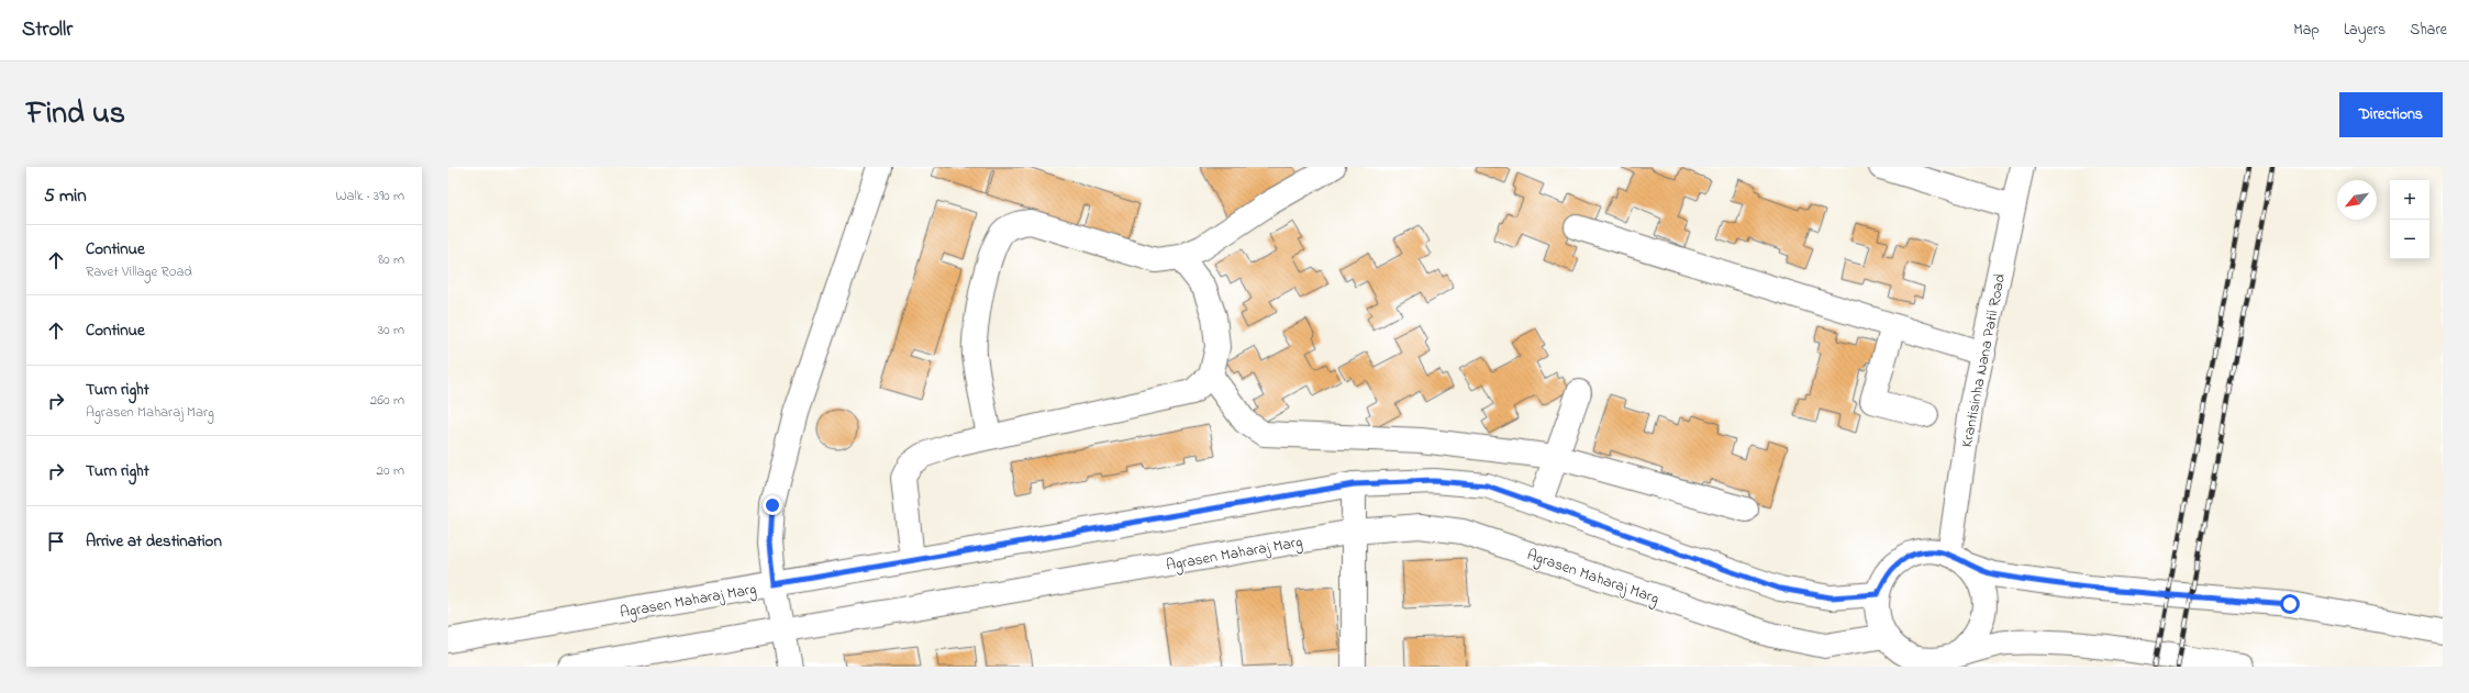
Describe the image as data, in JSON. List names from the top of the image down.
{
  "streets": {
    "main road": ["Krantisinha Nana Patil Road", "Agrasen Maharaj Marg"]
  },
  "crossings": [
    ["Krantisinha Nana Patil Road", "Agrasen Maharaj Marg"]
  ],
  "north": "bottom left",
  "page": {
    "header": "Strollr",
    "nav": ["Map", "Layers", "Share"],
    "title": "Find us",
    "buttons": "Directions",
    "heading": ["5 min", "Walk · 390 m"],
    "map_buttons": ["+", "−"],
    "list": [
      ["Continue", "Ravet Village Road", "80 m"],
      ["Continue", "30 m"],
      ["Turn right", "Agrasen Maharaj Marg", "260 m"],
      ["Turn right", "20 m"],
      "Arrive at destination"
    ]
  }
}
